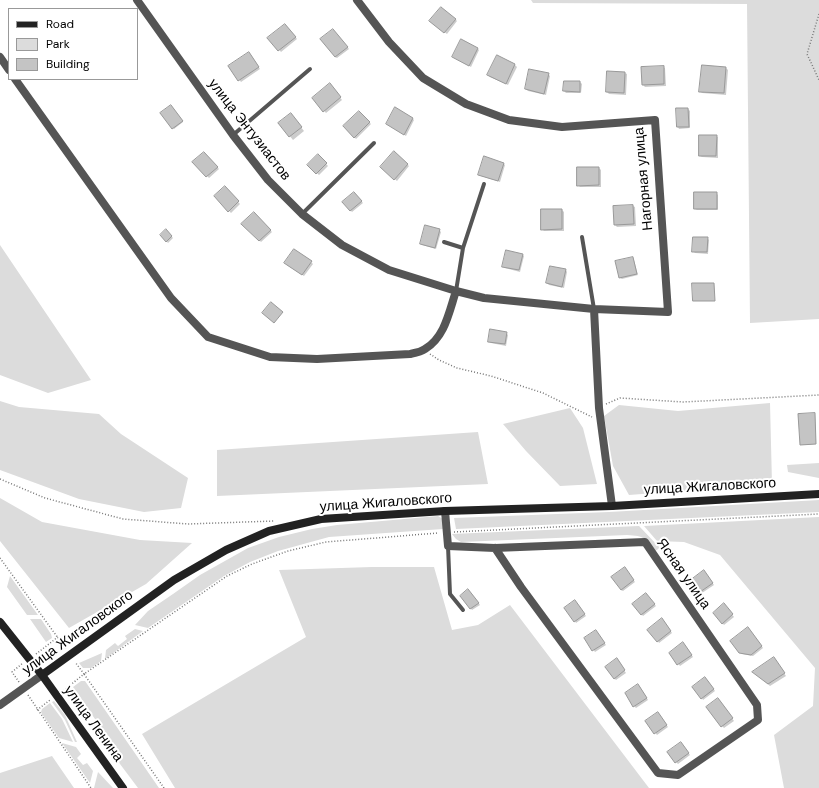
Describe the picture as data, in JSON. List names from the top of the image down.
{
  "streets": {
    "main road": ["улица Жигаловского", "улица Ленина"],
    "street": ["улица Энтузиастов", "Нагорная улица", "Ясная улица"]
  },
  "crossings": [
    ["улица Энтузиастов", "Нагорная улица"],
    ["улица Жигаловского", "улица Ленина"]
  ],
  "legend": ["Road", "Park", "Building"]
}
